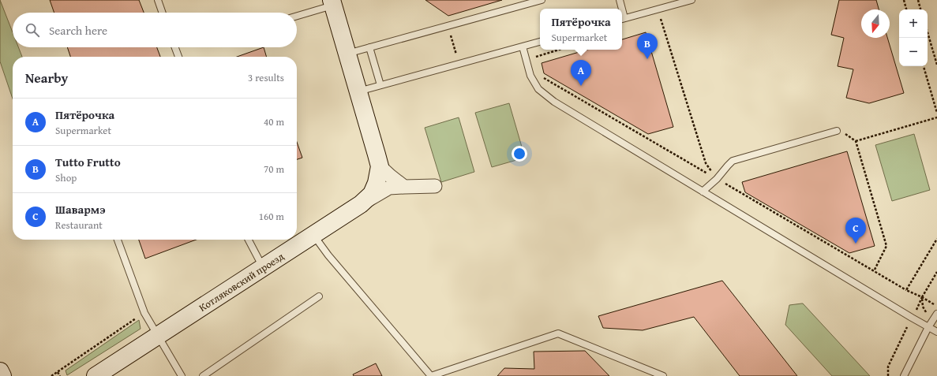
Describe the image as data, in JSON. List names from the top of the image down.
{
  "streets": {
    "street": ["Котляковский проезд"]
  },
  "north": "bottom",
  "page": {
    "popup": ["Пятёрочка", "Supermarket"],
    "map_buttons": ["+", "−"],
    "search": "Search here",
    "pins": ["B", "A", "C"],
    "heading": ["Nearby", "3 results"],
    "list": [
      {
        "mark": "A",
        "name": "Пятёрочка",
        "note": "Supermarket",
        "value": "40 m"
      },
      {
        "mark": "B",
        "name": "Tutto Frutto",
        "note": "Shop",
        "value": "70 m"
      },
      {
        "mark": "C",
        "name": "Шавармэ",
        "note": "Restaurant",
        "value": "160 m"
      }
    ]
  }
}
